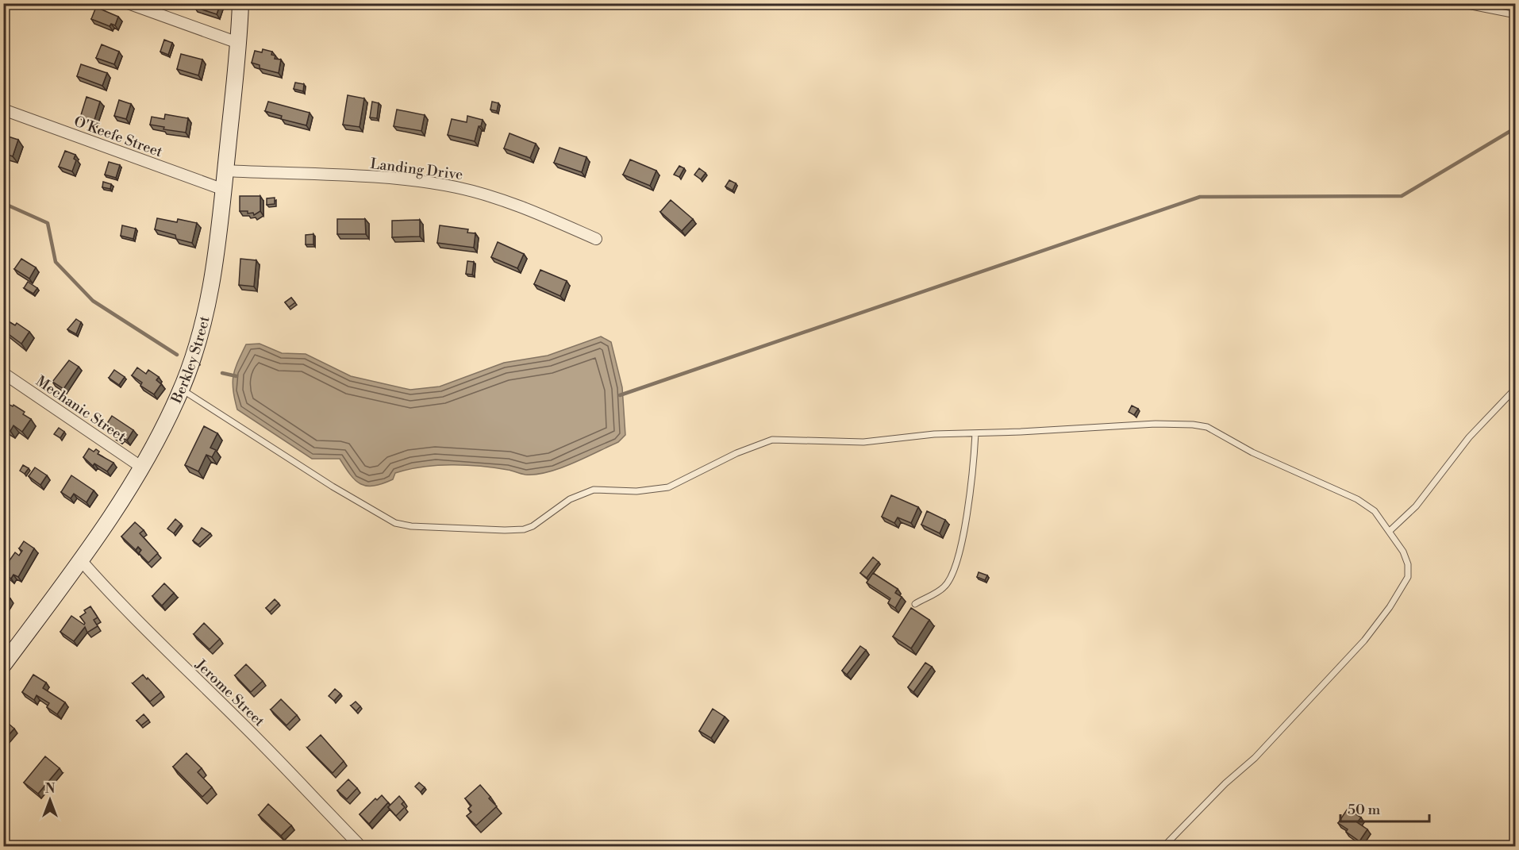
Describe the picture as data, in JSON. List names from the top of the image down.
{
  "streets": {
    "main road": ["Berkley Street"],
    "street": [
      "O'Keefe Street",
      "Landing Drive",
      "Mechanic Street",
      "Jerome Street"
    ]
  },
  "crossings": [
    ["O'Keefe Street", "Berkley Street"],
    ["Landing Drive", "Berkley Street"],
    ["Berkley Street", "Mechanic Street"],
    ["Berkley Street", "Jerome Street"]
  ],
  "scale_bar": "50 m",
  "north": "top"
}
